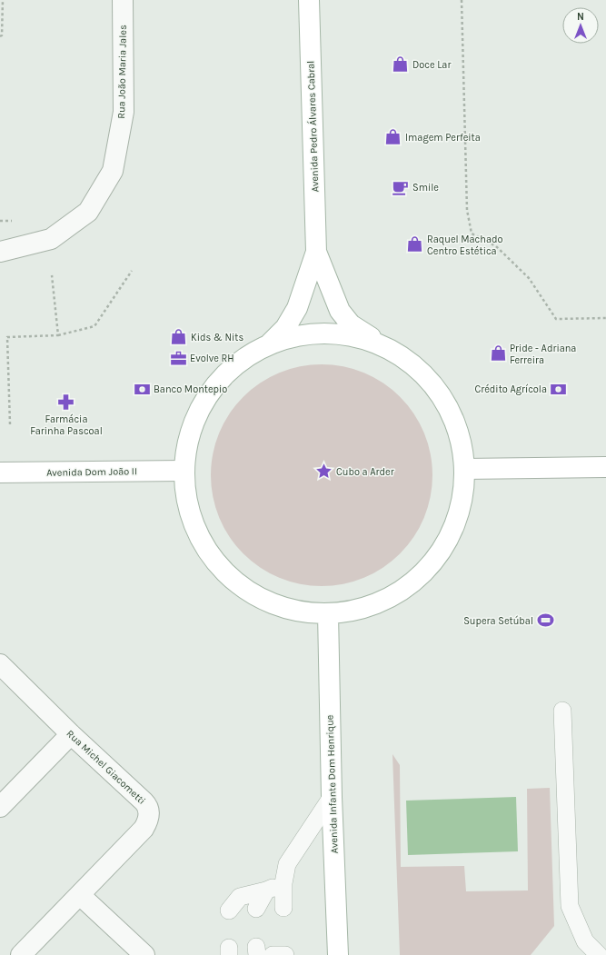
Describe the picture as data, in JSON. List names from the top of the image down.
{
  "streets": {
    "main road": ["Avenida Pedro Álvares Cabral", "Avenida Dom João II", "Avenida Infante Dom Henrique"],
    "street": ["Rua João Maria Jales", "Rua Michel Giacometti"]
  },
  "places": {
    "shop": [
      "Doce Lar",
      "Imagem Perfeita",
      "Raquel Machado Centro Estética",
      "Kids & Nits",
      "Pride - Adriana Ferreira"
    ],
    "cafe": ["Smile"],
    "office": ["Evolve RH"],
    "bank": ["Banco Montepio", "Crédito Agrícola"],
    "pharmacy": ["Farmácia Farinha Pascoal"],
    "place": ["Cubo a Arder"],
    "sports": ["Supera Setúbal"]
  },
  "north": "top"
}
